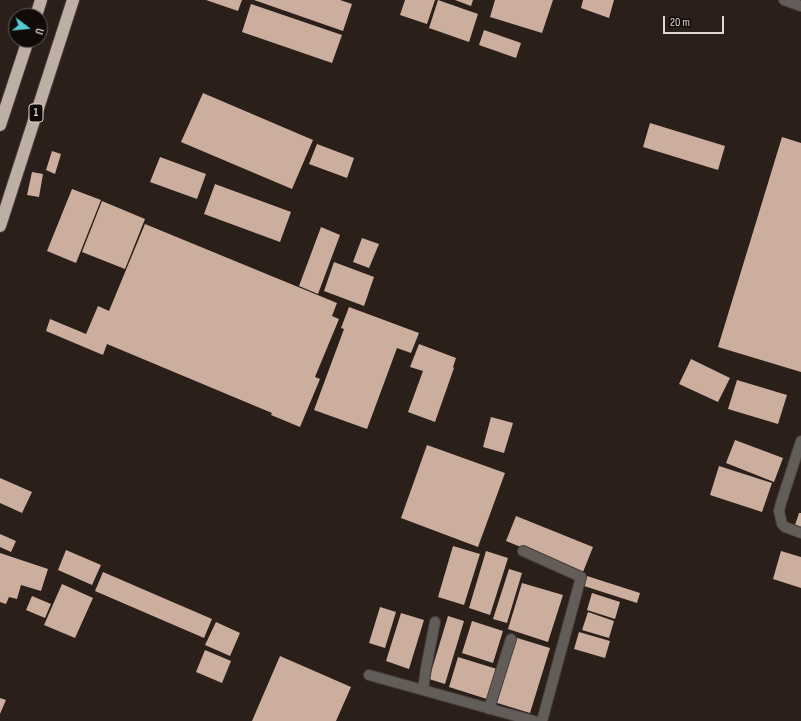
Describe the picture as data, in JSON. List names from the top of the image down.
{
  "streets": {
    "highway": ["1"]
  },
  "scale_bar": "20 m",
  "north": "right"
}
